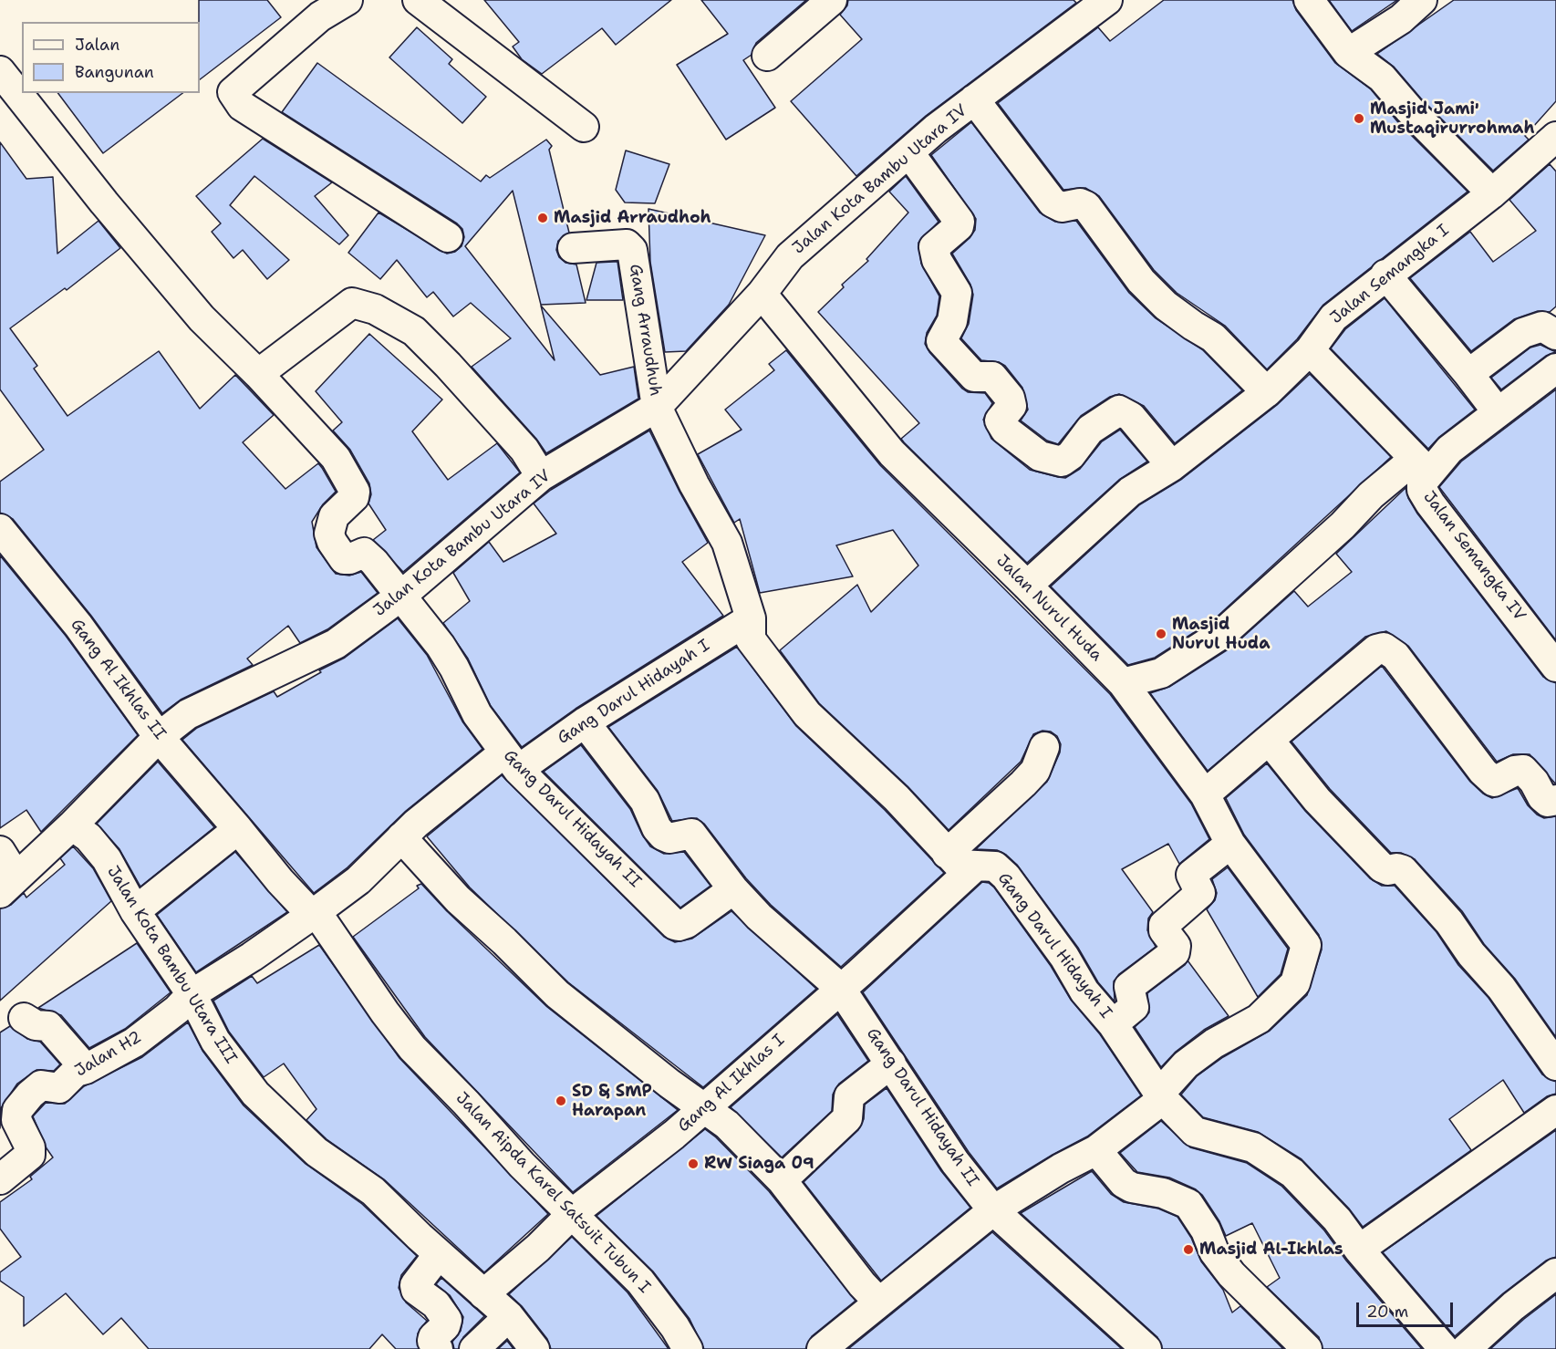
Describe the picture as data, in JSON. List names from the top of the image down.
{
  "streets": {
    "street": [
      "Jalan Kota Bambu Utara IV",
      "Jalan Semangka I",
      "Gang Arraudhuh",
      "Jalan Semangka IV",
      "Jalan Nurul Huda",
      "Gang Al Ikhlas II",
      "Gang Darul Hidayah I",
      "Gang Darul Hidayah II",
      "Jalan Kota Bambu Utara III",
      "Jalan H2",
      "Gang Al Ikhlas I",
      "Jalan Aipda Karel Satsuit Tubun I"
    ]
  },
  "crossings": [
    ["Jalan Kota Bambu Utara IV", "Gang Arraudhuh"],
    ["Jalan Kota Bambu Utara IV", "Jalan Nurul Huda"],
    ["Jalan Kota Bambu Utara IV", "Gang Al Ikhlas II"],
    ["Jalan Kota Bambu Utara IV", "Gang Darul Hidayah I"],
    ["Jalan Kota Bambu Utara IV", "Gang Darul Hidayah II"],
    ["Jalan Kota Bambu Utara IV", "Jalan Kota Bambu Utara III"],
    ["Jalan Semangka I", "Jalan Nurul Huda"],
    ["Gang Arraudhuh", "Gang Darul Hidayah I"],
    ["Jalan Nurul Huda", "Gang Darul Hidayah I"],
    ["Gang Al Ikhlas II", "Gang Darul Hidayah I"],
    ["Gang Al Ikhlas II", "Jalan Aipda Karel Satsuit Tubun I"],
    ["Gang Darul Hidayah I", "Gang Darul Hidayah II"],
    ["Gang Darul Hidayah I", "Gang Al Ikhlas I"],
    ["Gang Darul Hidayah I", "Jalan Aipda Karel Satsuit Tubun I"],
    ["Gang Darul Hidayah II", "Gang Al Ikhlas I"],
    ["Jalan Kota Bambu Utara III", "Jalan H2"],
    ["Jalan Kota Bambu Utara III", "Gang Al Ikhlas I"],
    ["Gang Al Ikhlas I", "Jalan Aipda Karel Satsuit Tubun I"]
  ],
  "places": [
    "Masjid Jami' Mustaqirurrohmah",
    "Masjid Arraudhoh",
    "Masjid Nurul Huda",
    "SD & SMP Harapan",
    "RW Siaga 09",
    "Masjid Al-Ikhlas"
  ],
  "legend": ["Jalan", "Bangunan"],
  "scale_bar": "20 m"
}
